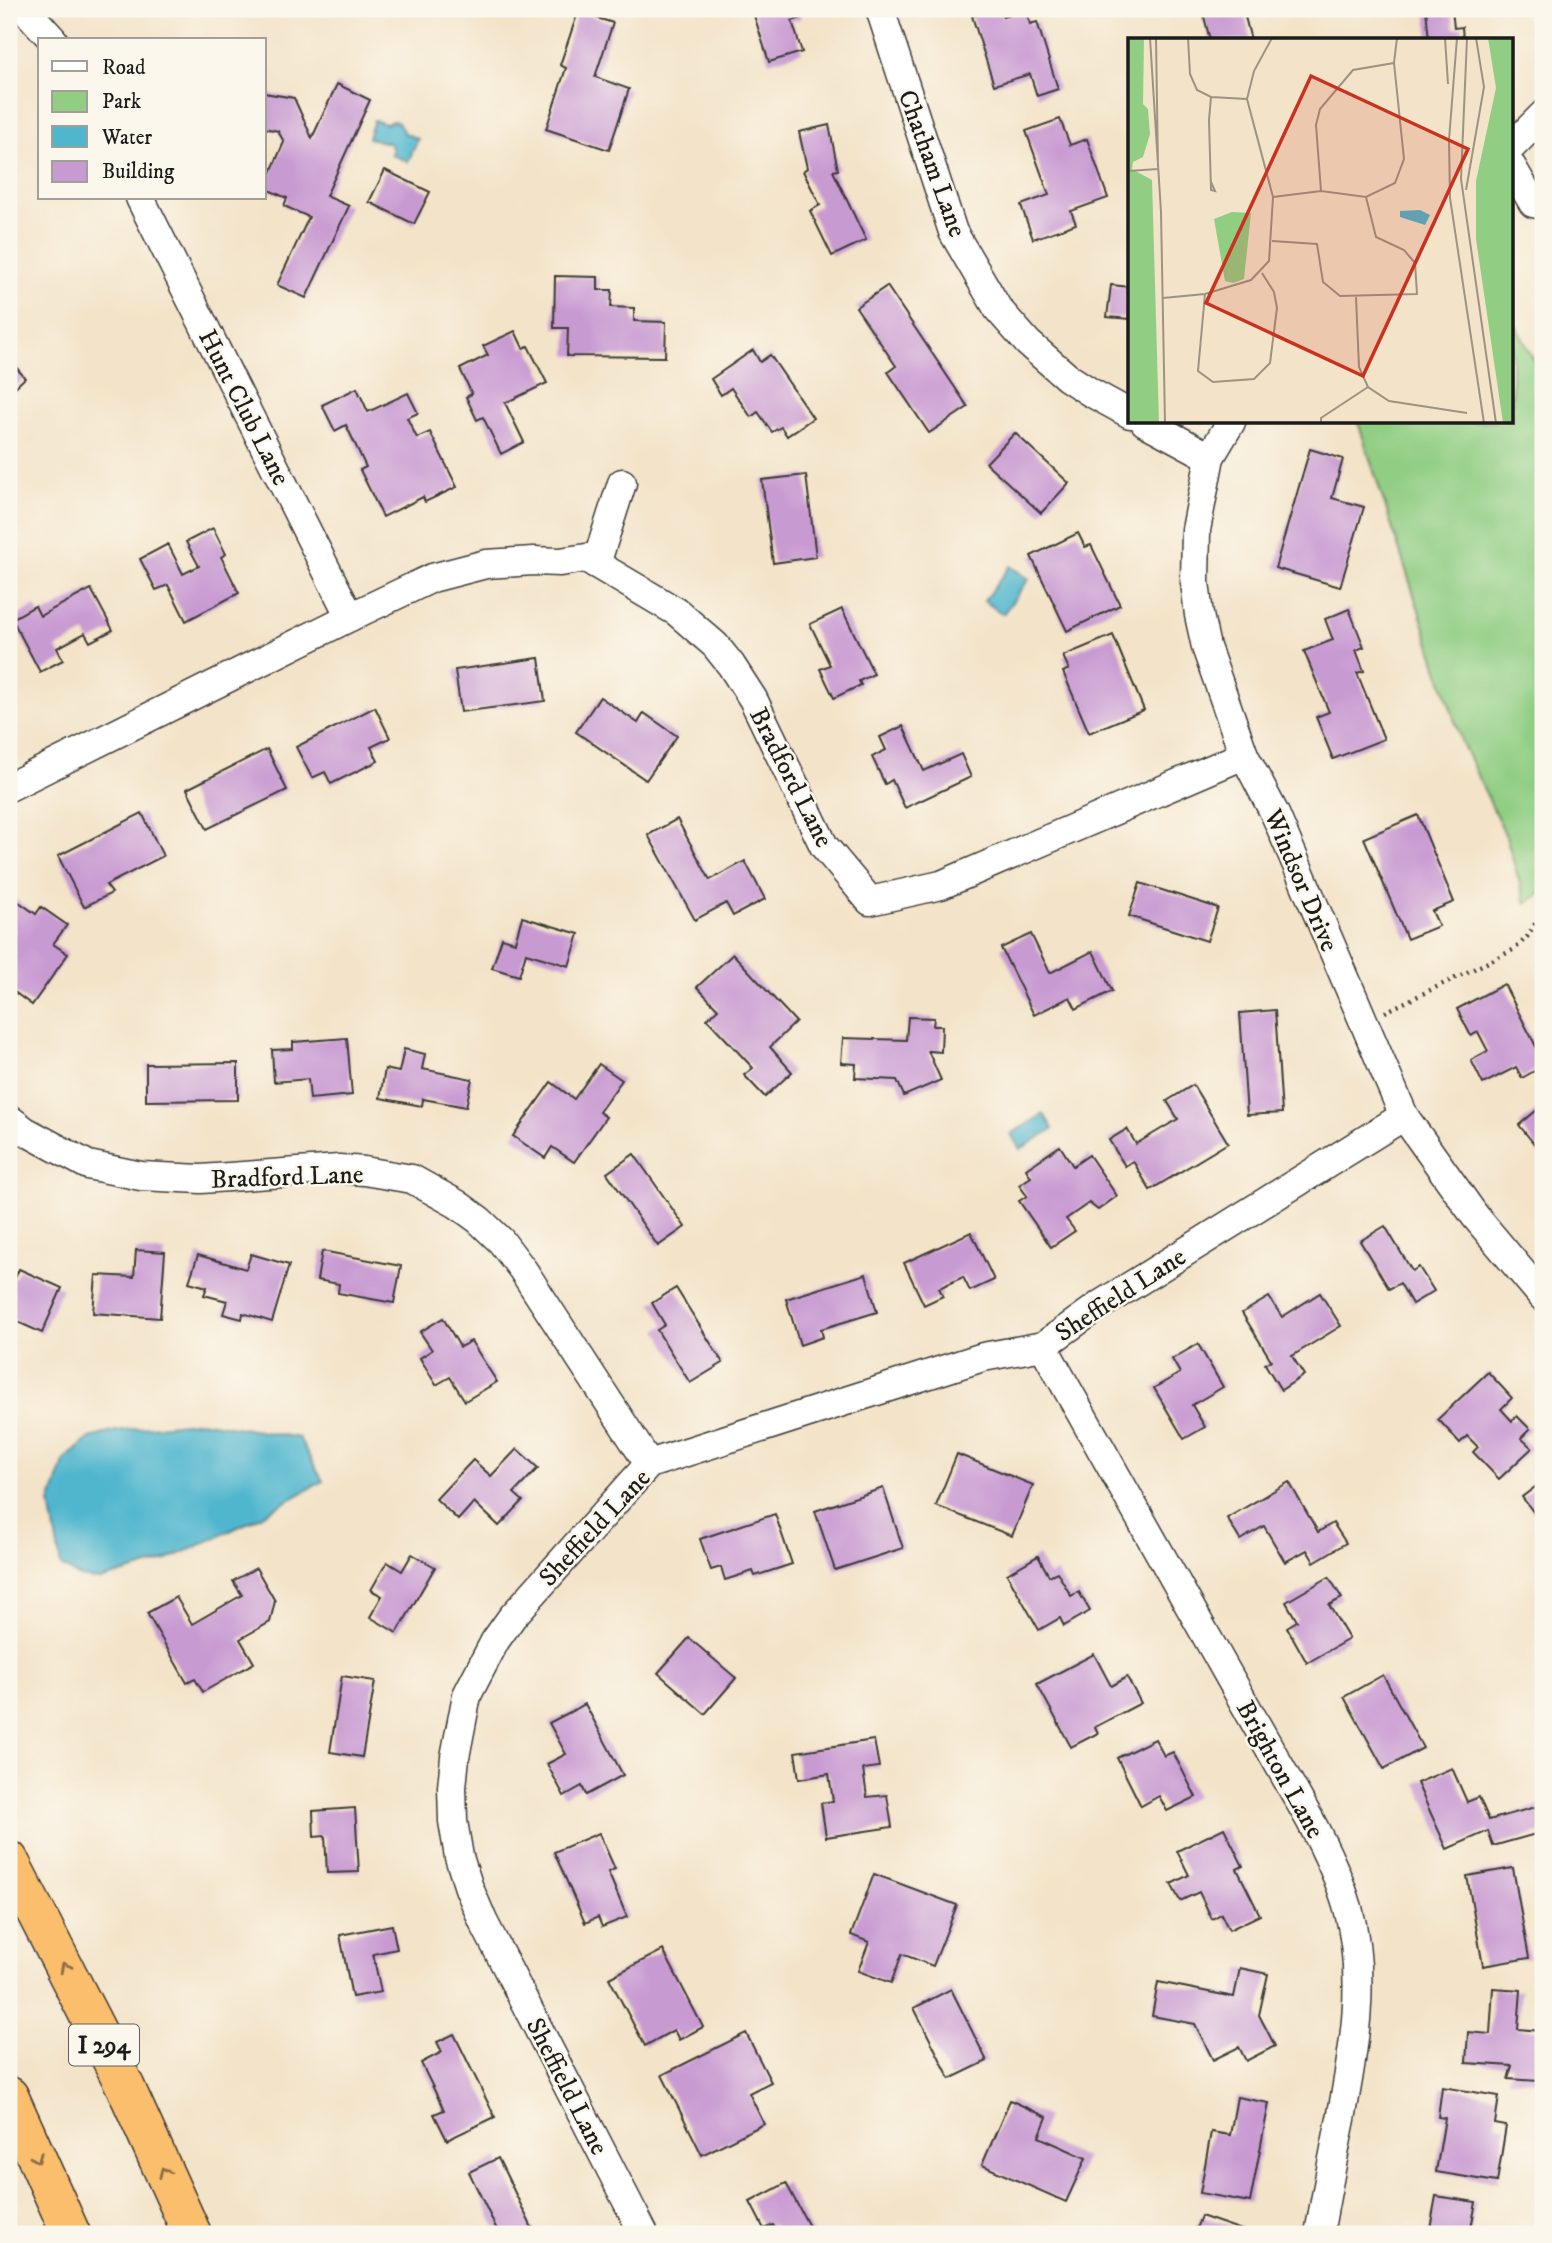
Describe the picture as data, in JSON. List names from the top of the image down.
{
  "streets": {
    "highway": ["I 294"],
    "street": [
      "Chatham Lane",
      "Hunt Club Lane",
      "Bradford Lane",
      "Windsor Drive",
      "Sheffield Lane",
      "Brighton Lane"
    ]
  },
  "crossings": [
    ["Hunt Club Lane", "Bradford Lane"],
    ["Bradford Lane", "Windsor Drive"],
    ["Bradford Lane", "Sheffield Lane"],
    ["Windsor Drive", "Sheffield Lane"],
    ["Sheffield Lane", "Brighton Lane"]
  ],
  "legend": [
    "Road",
    "Park",
    "Water",
    "Building"
  ]
}
